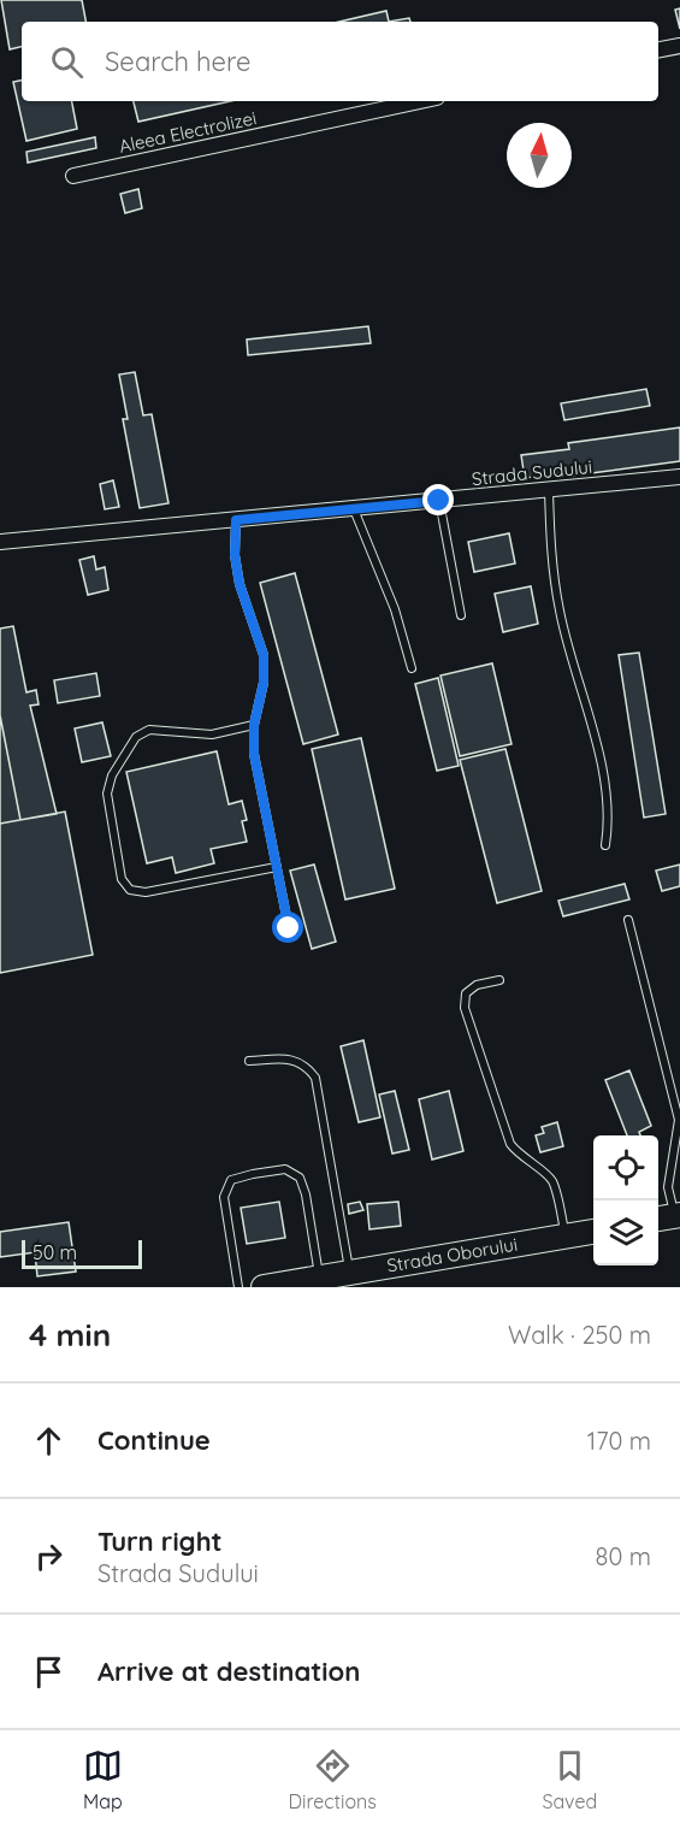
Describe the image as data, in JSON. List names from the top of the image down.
{
  "streets": {
    "main road": ["Strada Oborului"],
    "street": ["Aleea Electrolizei", "Strada Sudului"]
  },
  "scale_bar": "50 m",
  "north": "top",
  "page": {
    "search": "Search here",
    "scale": "50 m",
    "heading": ["4 min", "Walk · 250 m"],
    "list": [
      ["Continue", "170 m"],
      ["Turn right", "Strada Sudului", "80 m"],
      "Arrive at destination"
    ],
    "nav": ["Map", "Directions", "Saved"]
  }
}
